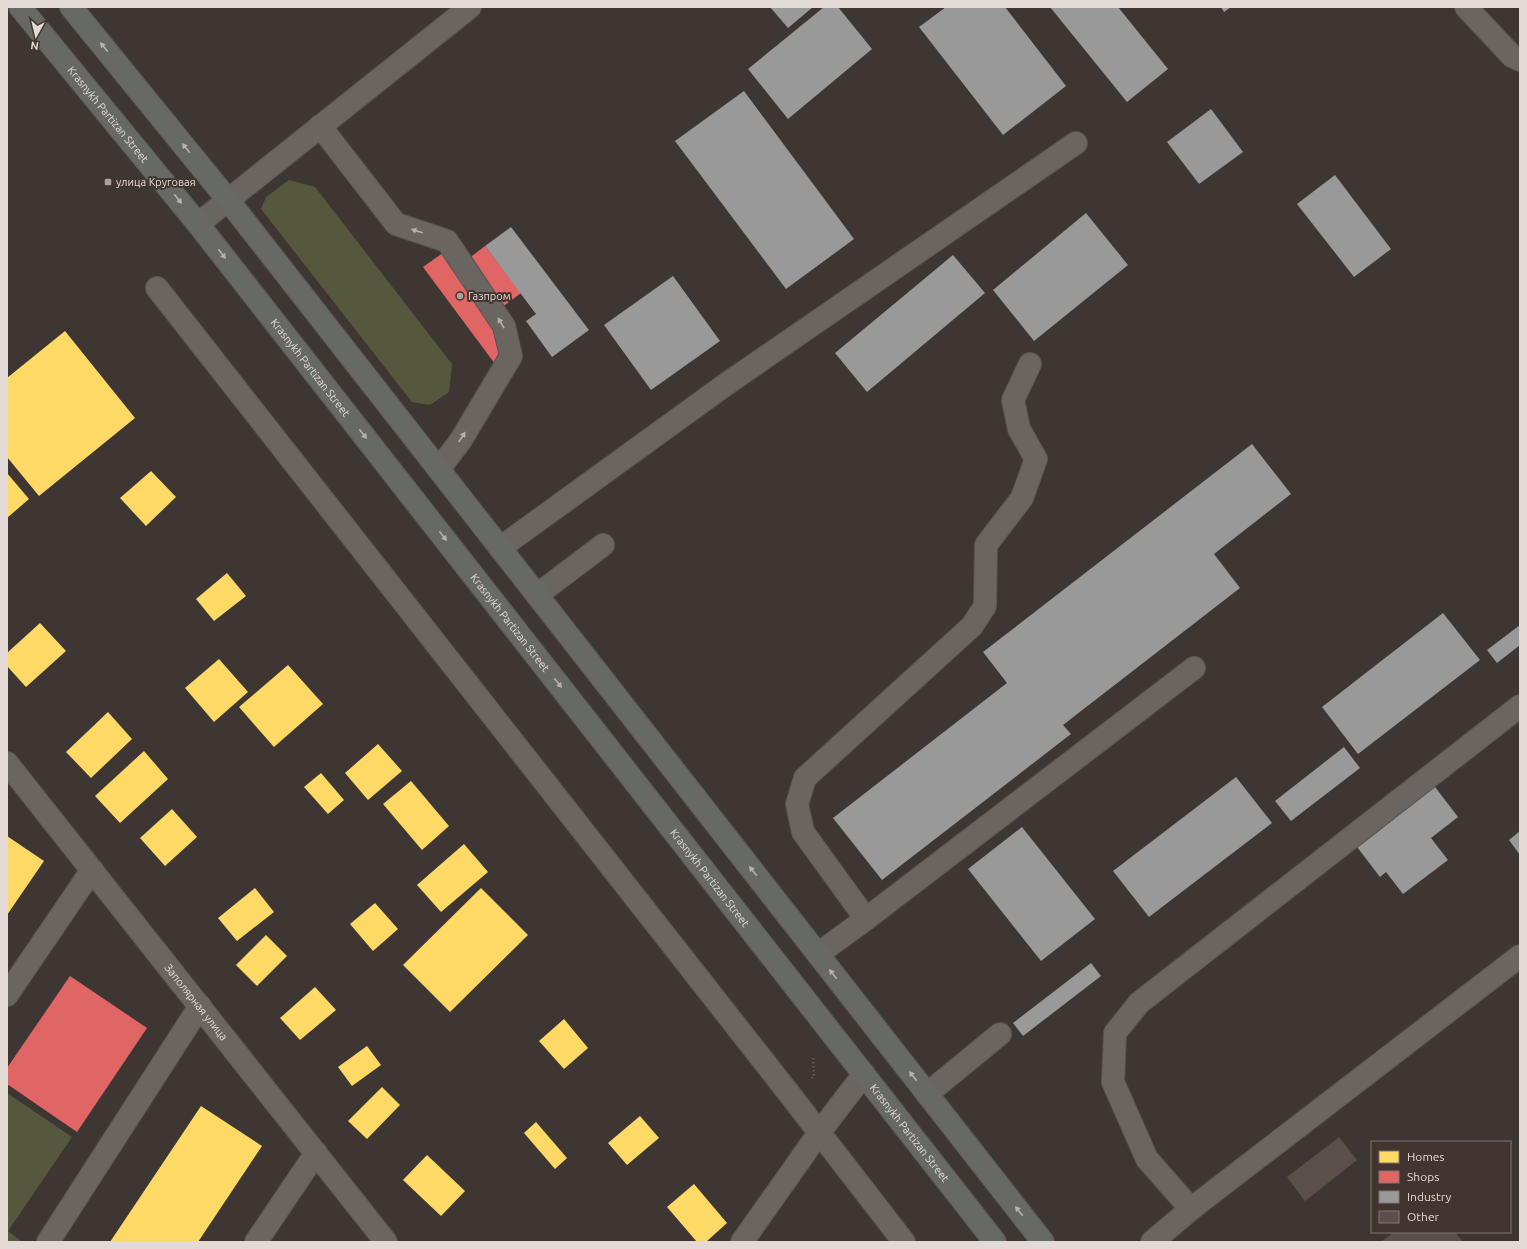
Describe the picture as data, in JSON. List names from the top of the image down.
{
  "streets": {
    "main road": ["Krasnykh Partizan Street"],
    "street": ["Заполярная улица"]
  },
  "places": {
    "transit": ["улица Круговая"],
    "other": ["Газпром"]
  },
  "legend": [
    "Homes",
    "Shops",
    "Industry",
    "Other"
  ],
  "north": "bottom"
}
